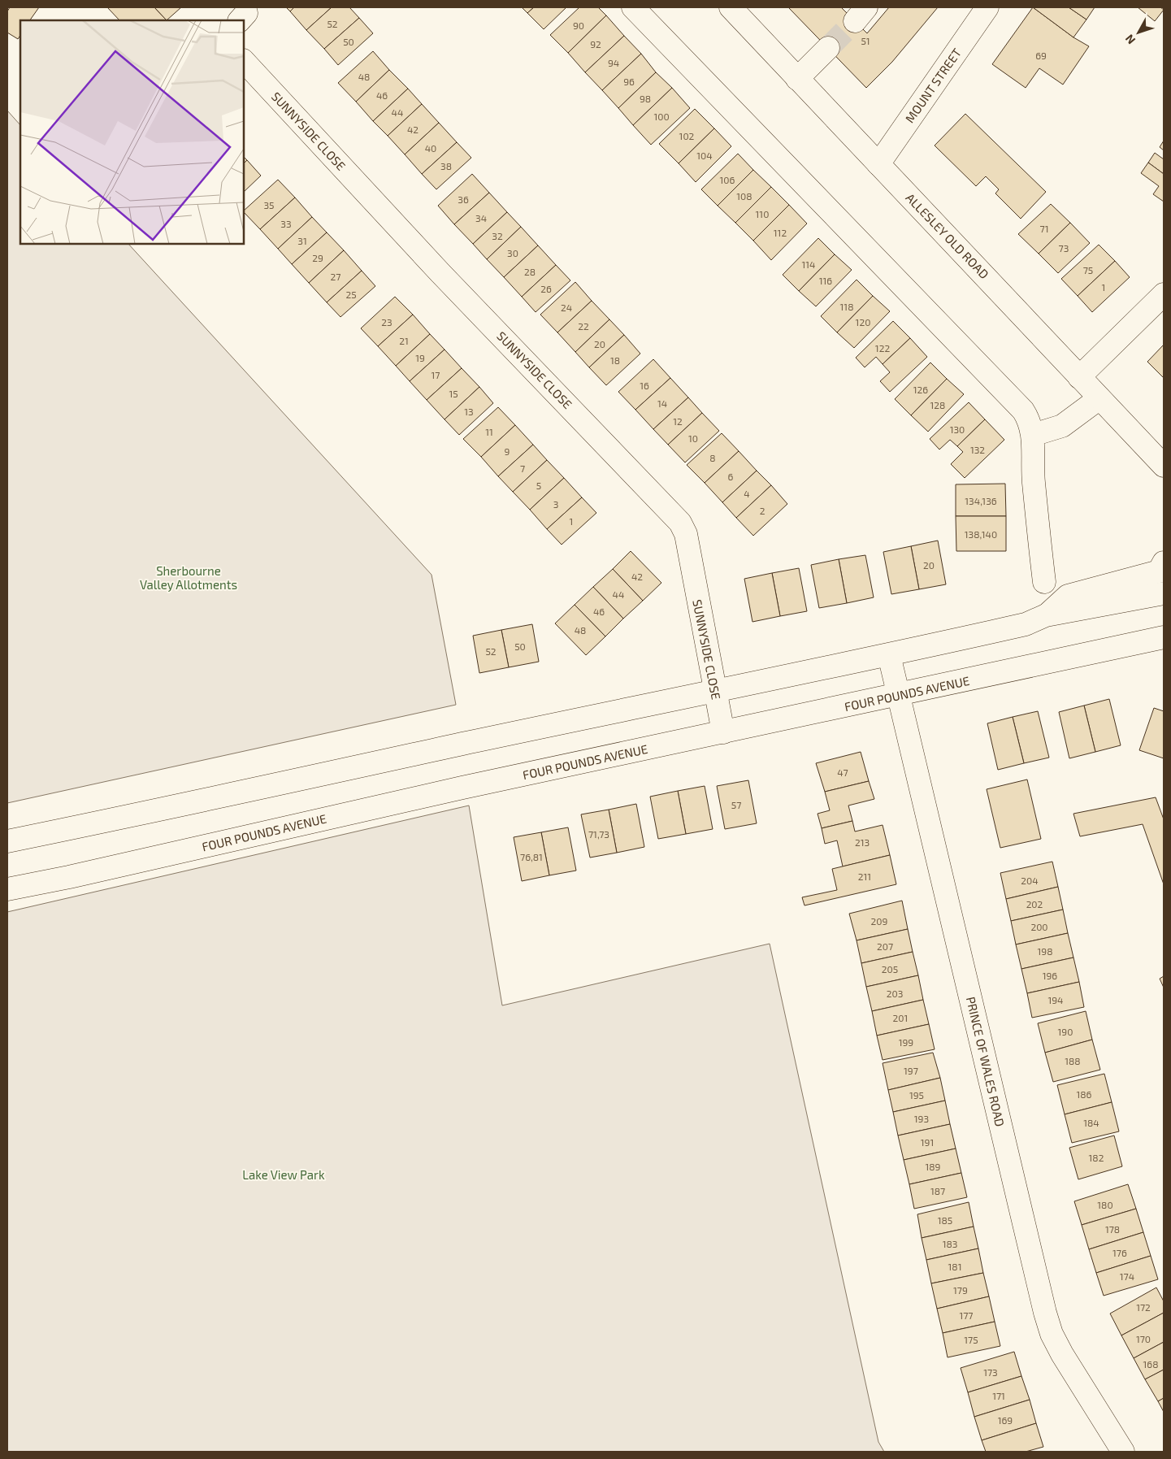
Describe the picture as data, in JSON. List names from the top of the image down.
{
  "streets": {
    "main road": [
      "MOUNT STREET",
      "SUNNYSIDE CLOSE",
      "ALLESLEY OLD ROAD",
      "FOUR POUNDS AVENUE",
      "PRINCE OF WALES ROAD"
    ]
  },
  "crossings": [
    ["MOUNT STREET", "ALLESLEY OLD ROAD"],
    ["SUNNYSIDE CLOSE", "FOUR POUNDS AVENUE"],
    ["FOUR POUNDS AVENUE", "PRINCE OF WALES ROAD"]
  ],
  "parks": ["Sherbourne Valley Allotments", "Lake View Park"],
  "house_numbers": [
    "52",
    "90",
    "51",
    "50",
    "92",
    "69",
    "94",
    "48",
    "96",
    "46",
    "98",
    "44",
    "100",
    "42",
    "102",
    "40",
    "104",
    "38",
    "106",
    "108",
    "36",
    "35",
    "110",
    "34",
    "33",
    "71",
    "112",
    "32",
    "31",
    "73",
    "30",
    "29",
    "114",
    "75",
    "28",
    "27",
    "116",
    "1",
    "26",
    "25",
    "118",
    "24",
    "23",
    "120",
    "22",
    "21",
    "20",
    "122",
    "19",
    "18",
    "17",
    "16",
    "126",
    "15",
    "14",
    "128",
    "13",
    "12",
    "130",
    "11",
    "10",
    "132",
    "9",
    "8",
    "7",
    "6",
    "5",
    "4",
    "134,136",
    "3",
    "2",
    "1",
    "138,140",
    "20",
    "42",
    "44",
    "46",
    "48",
    "50",
    "52",
    "47",
    "57",
    "71,73",
    "213",
    "76,81",
    "211",
    "204",
    "202",
    "209",
    "200",
    "207",
    "198",
    "205",
    "196",
    "203",
    "194",
    "201",
    "190",
    "199",
    "188",
    "197",
    "186",
    "195",
    "193",
    "184",
    "191",
    "182",
    "189",
    "187",
    "180",
    "185",
    "178",
    "183",
    "176",
    "181",
    "174",
    "179",
    "172",
    "177",
    "170",
    "175",
    "168",
    "173",
    "171",
    "169"
  ],
  "north": "bottom left"
}
